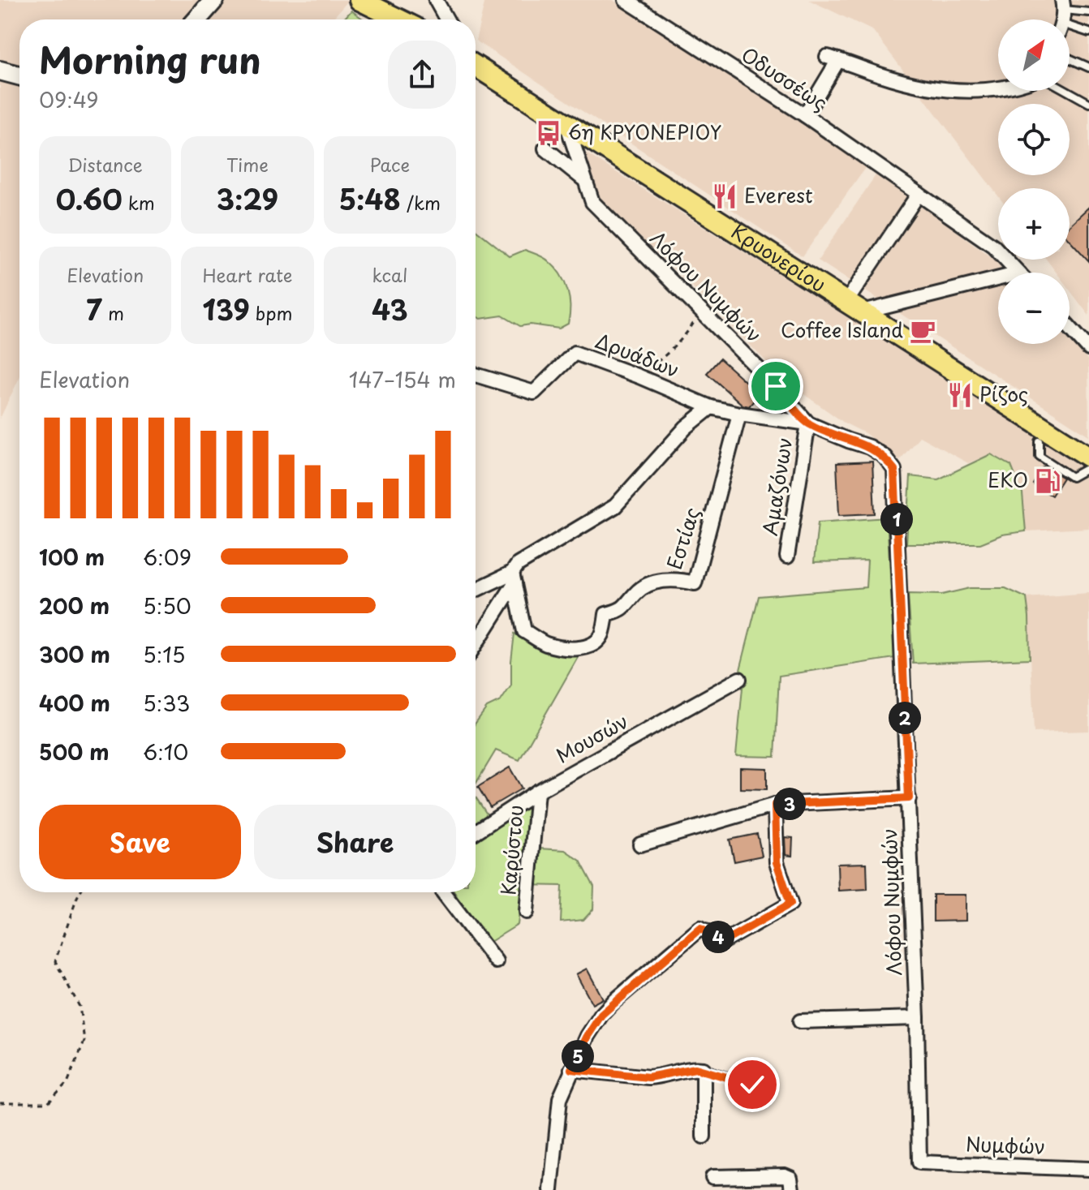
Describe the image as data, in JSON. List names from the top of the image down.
{
  "streets": {
    "main road": ["Κρυονερίου"],
    "street": [
      "Οδυσσέως",
      "Λόφου Νυμφών",
      "Δρυάδων",
      "Αμαζόνων",
      "Εστίας",
      "Μουσών",
      "Καρύστου",
      "Νυμφών"
    ]
  },
  "crossings": [
    ["Κρυονερίου", "Λόφου Νυμφών"],
    ["Λόφου Νυμφών", "Δρυάδων"],
    ["Λόφου Νυμφών", "Αμαζόνων"],
    ["Λόφου Νυμφών", "Νυμφών"],
    ["Δρυάδων", "Αμαζόνων"],
    ["Δρυάδων", "Εστίας"],
    ["Μουσών", "Καρύστου"]
  ],
  "places": {
    "bus stop": ["6η ΚΡΥΟΝΕΡΙΟΥ"],
    "restaurant": ["Everest", "Ρίζος"],
    "cafe": ["Coffee Island"],
    "fuel station": ["EKO"]
  },
  "north": "top right",
  "page": {
    "map_buttons": ["+", "−"],
    "heading": ["Morning run", "09:49"],
    "stats": [
      ["Distance", "0.60 km"],
      ["Time", "3:29"],
      ["Pace", "5:48 /km"],
      ["Elevation", "7 m"],
      ["Heart rate", "139 bpm"],
      ["kcal", "43"]
    ],
    "chart": ["Elevation", "147–154 m"],
    "pins": [
      "1",
      "2",
      "3",
      "4",
      "5"
    ],
    "list": [
      {
        "name": "100 m",
        "note": "6:09"
      },
      {
        "name": "200 m",
        "note": "5:50"
      },
      {
        "name": "300 m",
        "note": "5:15"
      },
      {
        "name": "400 m",
        "note": "5:33"
      },
      {
        "name": "500 m",
        "note": "6:10"
      }
    ],
    "buttons": ["Save", "Share"]
  }
}
